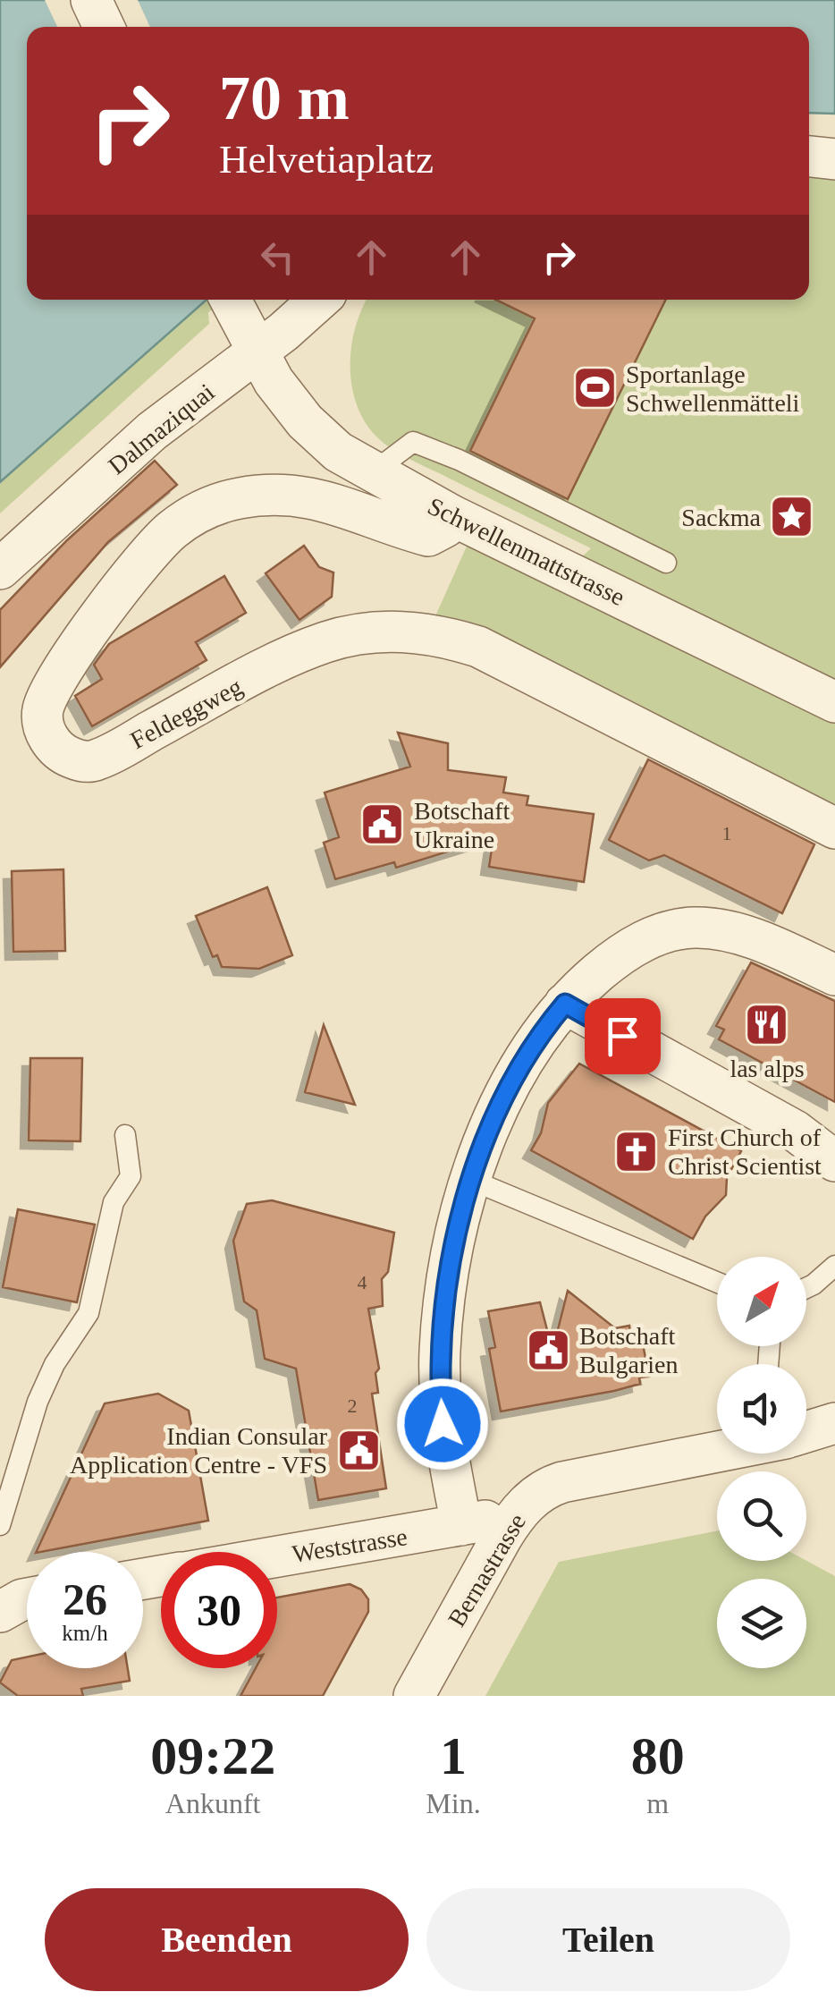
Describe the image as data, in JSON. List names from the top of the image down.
{
  "streets": {
    "street": [
      "Dalmaziquai",
      "Schwellenmattstrasse",
      "Feldeggweg",
      "Weststrasse",
      "Bernastrasse"
    ]
  },
  "crossings": [
    ["Dalmaziquai", "Schwellenmattstrasse"],
    ["Schwellenmattstrasse", "Feldeggweg"],
    ["Weststrasse", "Bernastrasse"]
  ],
  "places": {
    "sports": ["Sportanlage Schwellenmätteli"],
    "place": ["Sackma"],
    "public building": ["Botschaft Ukraine", "Botschaft Bulgarien", "Indian Consular Application Centre - VFS"],
    "restaurant": ["las alps"],
    "church": ["First Church of Christ Scientist"]
  },
  "house_numbers": ["1", "4", "2"],
  "north": "top right",
  "page": {
    "turn": ["70 m", "Helvetiaplatz"],
    "speed": "26 km/h",
    "limit": "30",
    "eta": [
      "09:22",
      "Ankunft",
      "1",
      "Min.",
      "80",
      "m"
    ],
    "buttons": ["Beenden", "Teilen"]
  }
}
